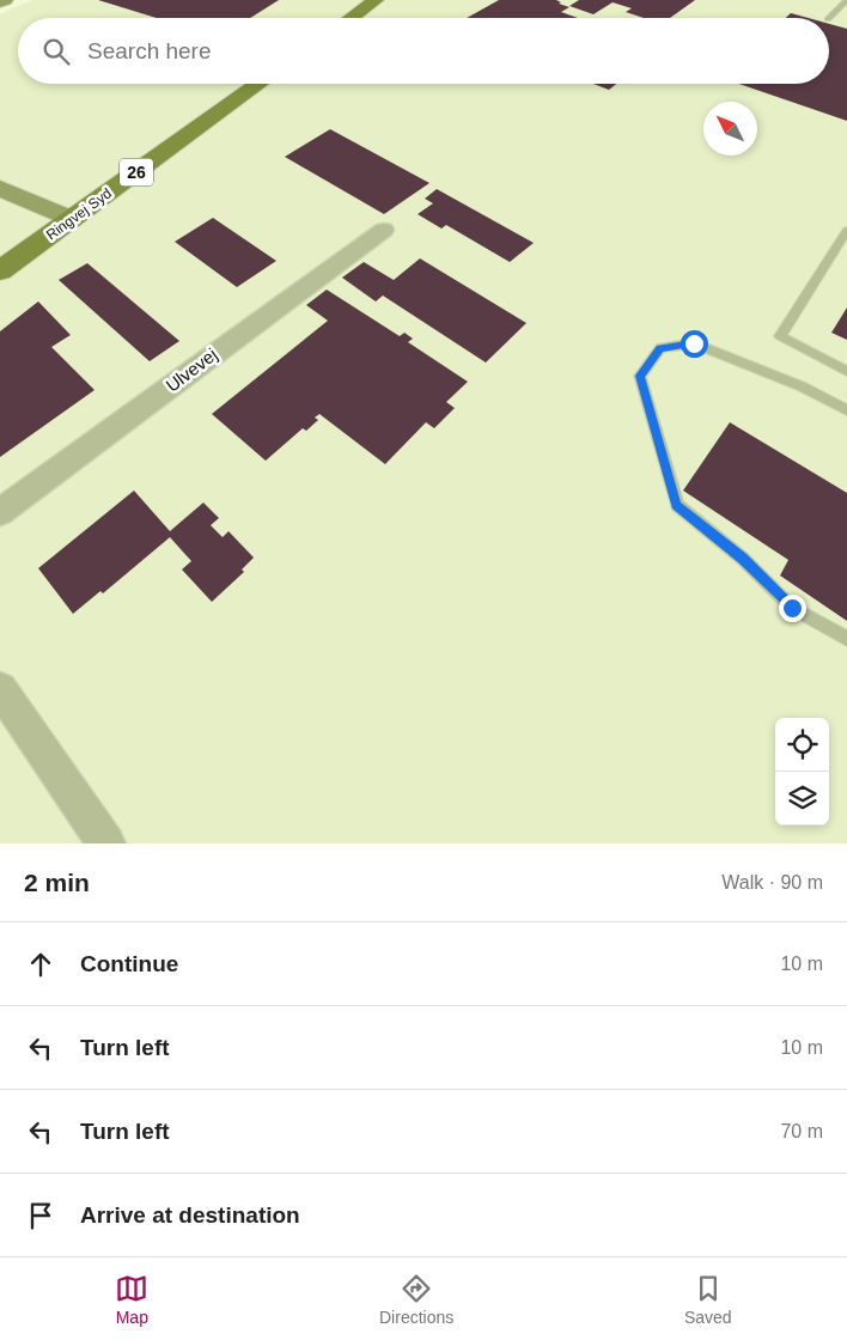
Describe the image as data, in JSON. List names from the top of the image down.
{
  "streets": {
    "main road": ["26", "Ringvej Syd"],
    "street": ["Ulvevej"]
  },
  "north": "top left",
  "page": {
    "search": "Search here",
    "heading": ["2 min", "Walk · 90 m"],
    "list": [
      ["Continue", "10 m"],
      ["Turn left", "10 m"],
      ["Turn left", "70 m"],
      "Arrive at destination"
    ],
    "nav": ["Map", "Directions", "Saved"]
  }
}
